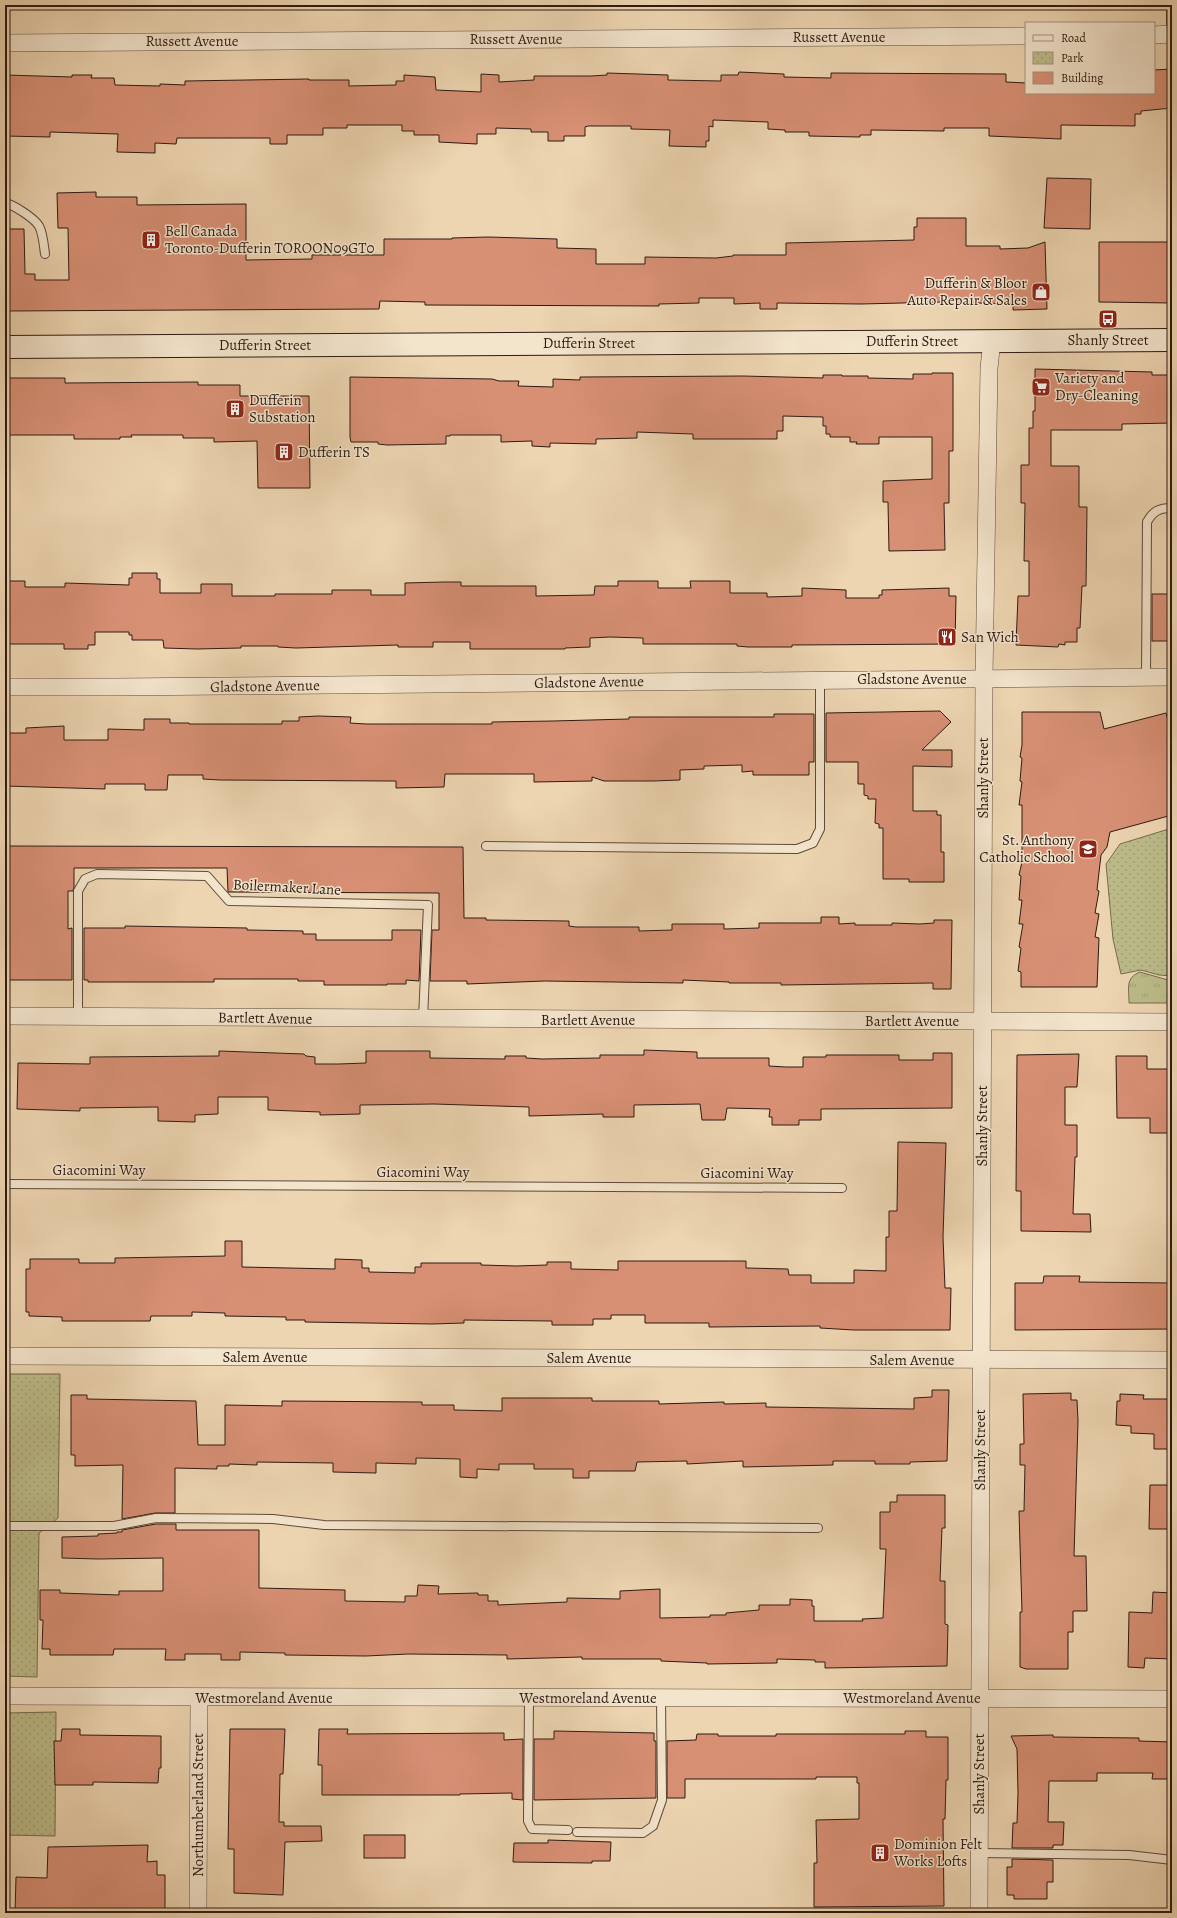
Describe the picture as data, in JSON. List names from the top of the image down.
{
  "streets": {
    "main road": ["Dufferin Street"],
    "street": [
      "Russett Avenue",
      "Gladstone Avenue",
      "Shanly Street",
      "Bartlett Avenue",
      "Salem Avenue",
      "Westmoreland Avenue",
      "Northumberland Street"
    ],
    "lane": ["Boilermaker Lane", "Giacomini Way"]
  },
  "crossings": [
    ["Dufferin Street", "Shanly Street"],
    ["Gladstone Avenue", "Shanly Street"],
    ["Shanly Street", "Bartlett Avenue"],
    ["Shanly Street", "Salem Avenue"],
    ["Shanly Street", "Westmoreland Avenue"],
    ["Boilermaker Lane", "Bartlett Avenue"],
    ["Westmoreland Avenue", "Northumberland Street"]
  ],
  "places": {
    "building": [
      "Bell Canada Toronto-Dufferin TOROON09GT0",
      "Dufferin Substation",
      "Dufferin TS",
      "Dominion Felt Works Lofts"
    ],
    "shop": ["Dufferin & Bloor Auto Repair & Sales"],
    "bus stop": ["Shanly Street"],
    "supermarket": ["Variety and Dry-Cleaning"],
    "restaurant": ["San Wich"],
    "school or university": ["St. Anthony Catholic School"]
  },
  "legend": ["Road", "Park", "Building"]
}
